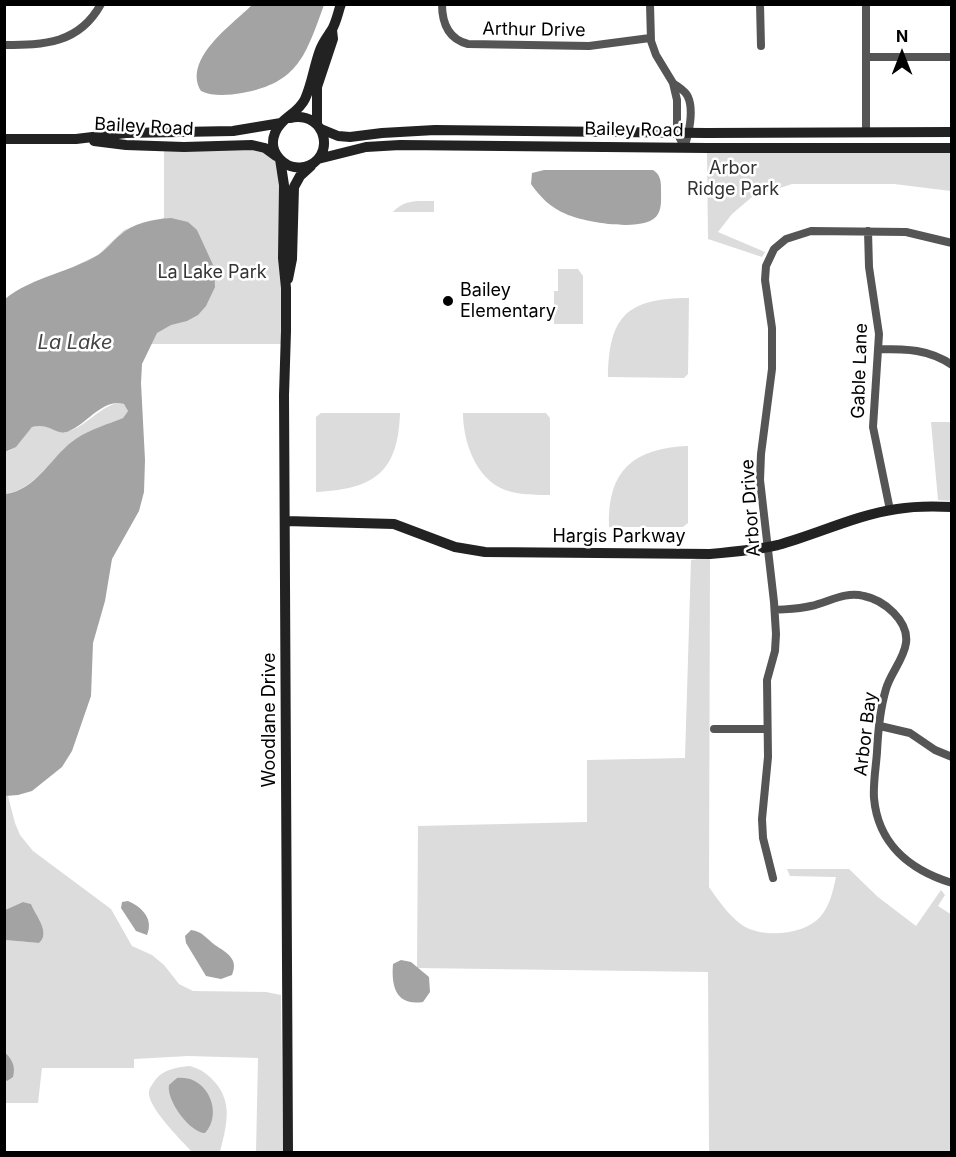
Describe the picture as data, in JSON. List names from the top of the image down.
{
  "streets": {
    "street": [
      "Arthur Drive",
      "Bailey Road",
      "Gable Lane",
      "Arbor Drive",
      "Hargis Parkway",
      "Woodlane Drive",
      "Arbor Bay"
    ]
  },
  "crossings": [
    ["Bailey Road", "Woodlane Drive"],
    ["Gable Lane", "Arbor Drive"],
    ["Gable Lane", "Hargis Parkway"],
    ["Arbor Drive", "Hargis Parkway"],
    ["Arbor Drive", "Arbor Bay"],
    ["Hargis Parkway", "Woodlane Drive"]
  ],
  "water": ["La Lake"],
  "parks": ["Arbor Ridge Park", "La Lake Park"],
  "places": ["Bailey Elementary"],
  "north": "top"
}
